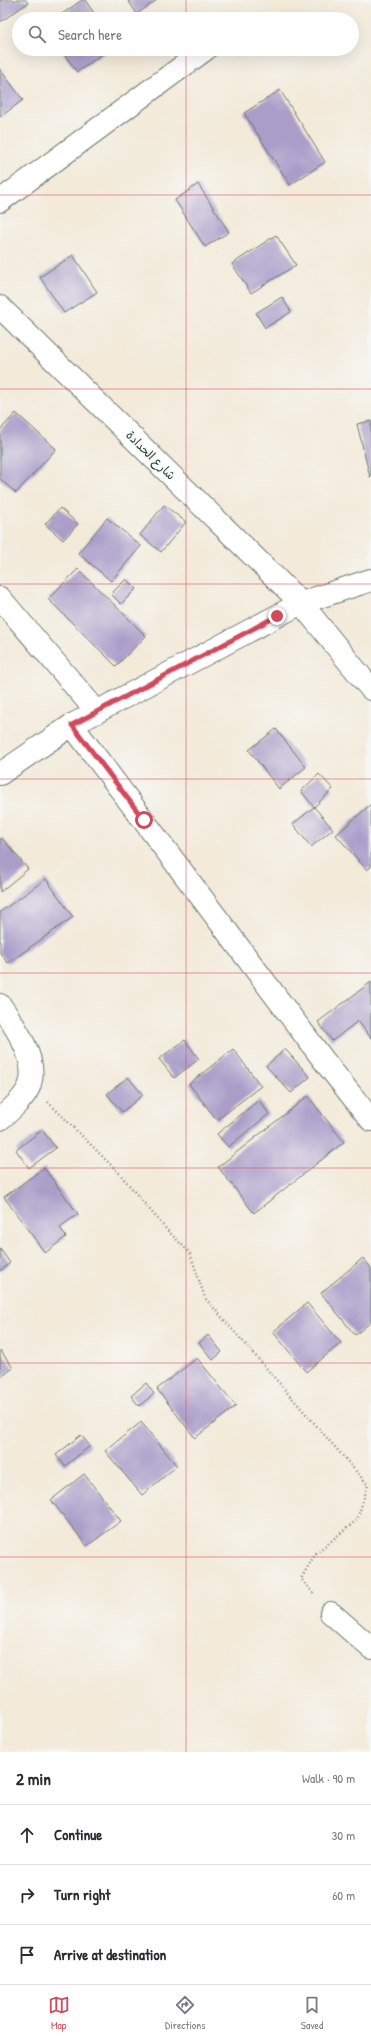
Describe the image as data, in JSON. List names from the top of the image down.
{
  "streets": {
    "street": ["شارع الحدادة"]
  },
  "page": {
    "search": "Search here",
    "heading": ["2 min", "Walk · 90 m"],
    "list": [
      ["Continue", "30 m"],
      ["Turn right", "60 m"],
      "Arrive at destination"
    ],
    "nav": ["Map", "Directions", "Saved"]
  }
}
